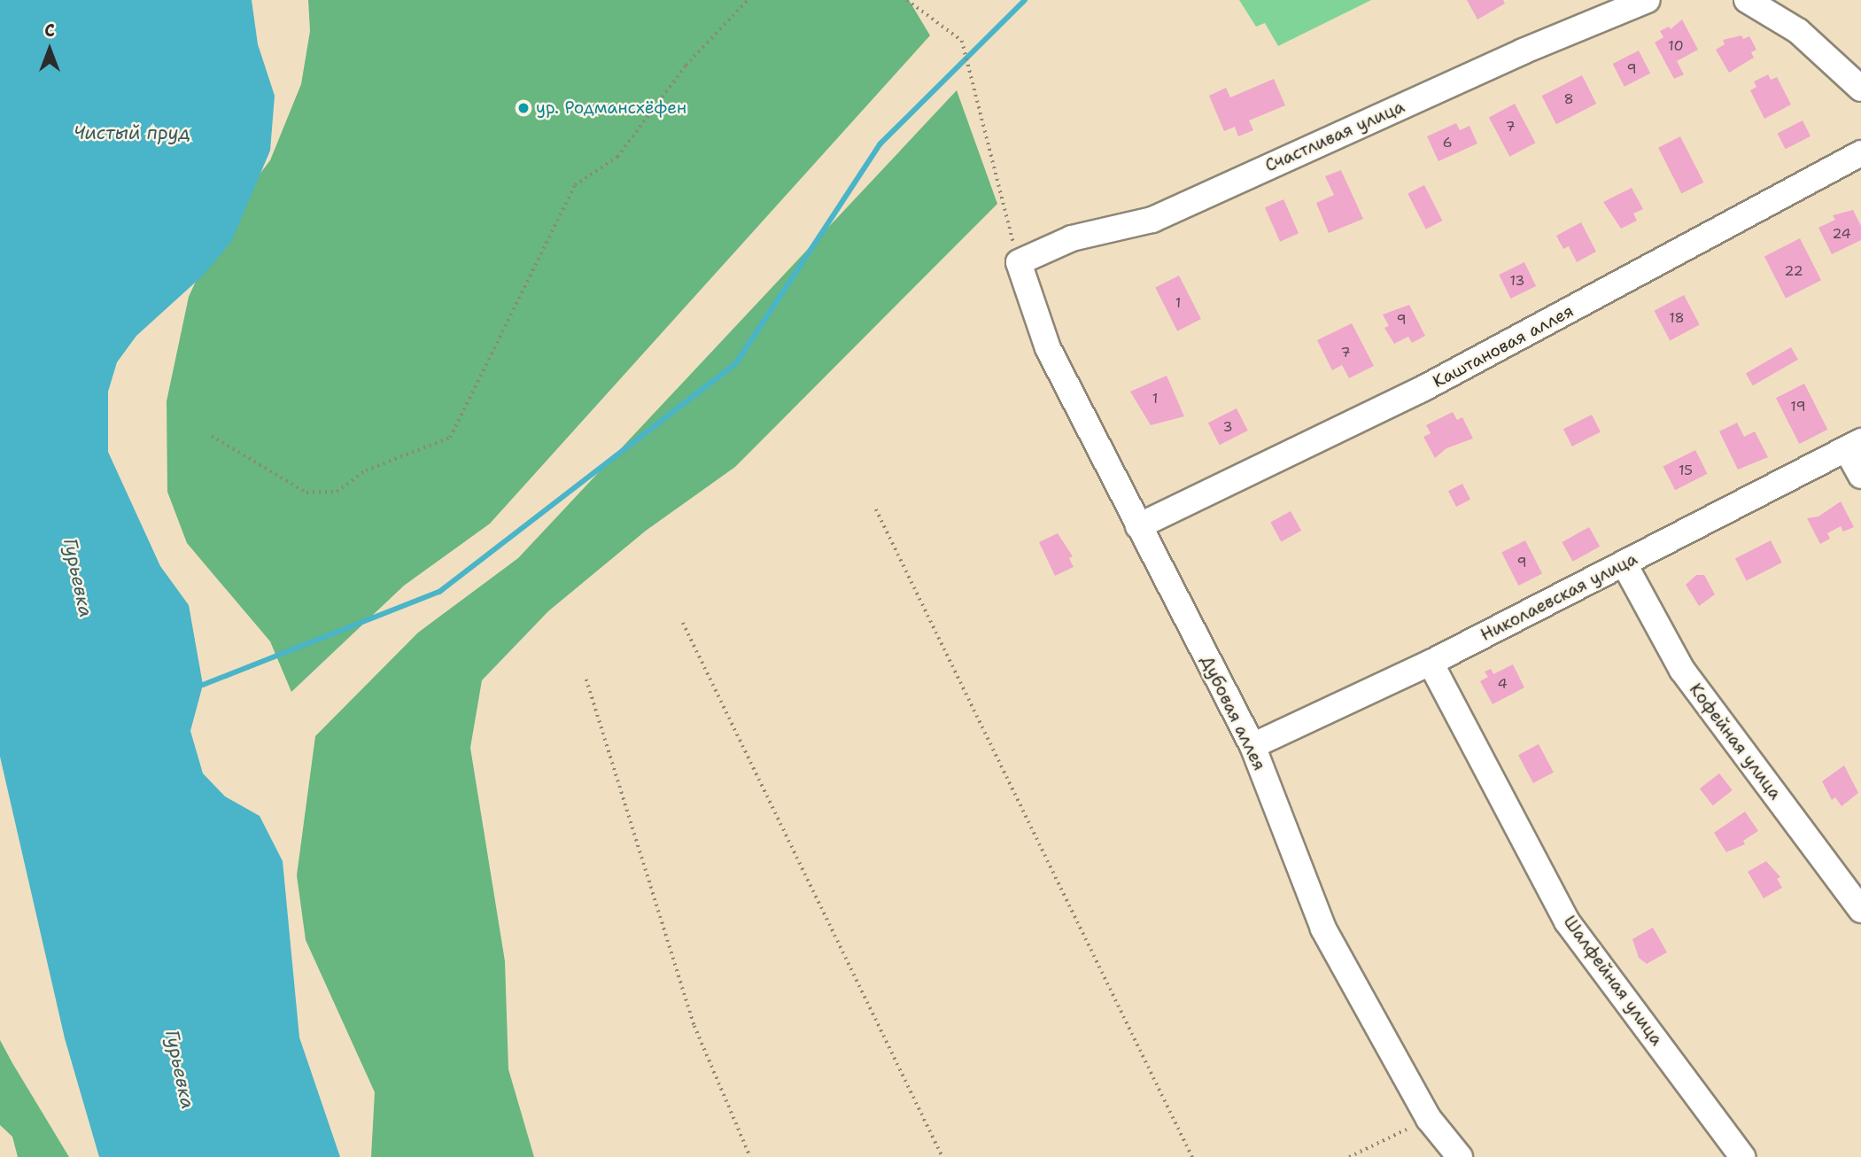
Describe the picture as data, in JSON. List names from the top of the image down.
{
  "streets": {
    "street": [
      "Счастливая улица",
      "Каштановая аллея",
      "Николаевская улица",
      "Дубовая аллея",
      "Кофейная улица",
      "Шалфейная улица"
    ]
  },
  "crossings": [
    ["Счастливая улица", "Дубовая аллея"],
    ["Каштановая аллея", "Дубовая аллея"],
    ["Николаевская улица", "Дубовая аллея"],
    ["Николаевская улица", "Кофейная улица"],
    ["Николаевская улица", "Шалфейная улица"]
  ],
  "water": ["Чистый пруд", "Гурьевка"],
  "places": ["ур. Родмансхёфен"],
  "house_numbers": [
    "10",
    "9",
    "8",
    "7",
    "6",
    "24",
    "22",
    "13",
    "1",
    "18",
    "9",
    "7",
    "1",
    "19",
    "3",
    "15",
    "9",
    "4"
  ],
  "north": "top"
}
